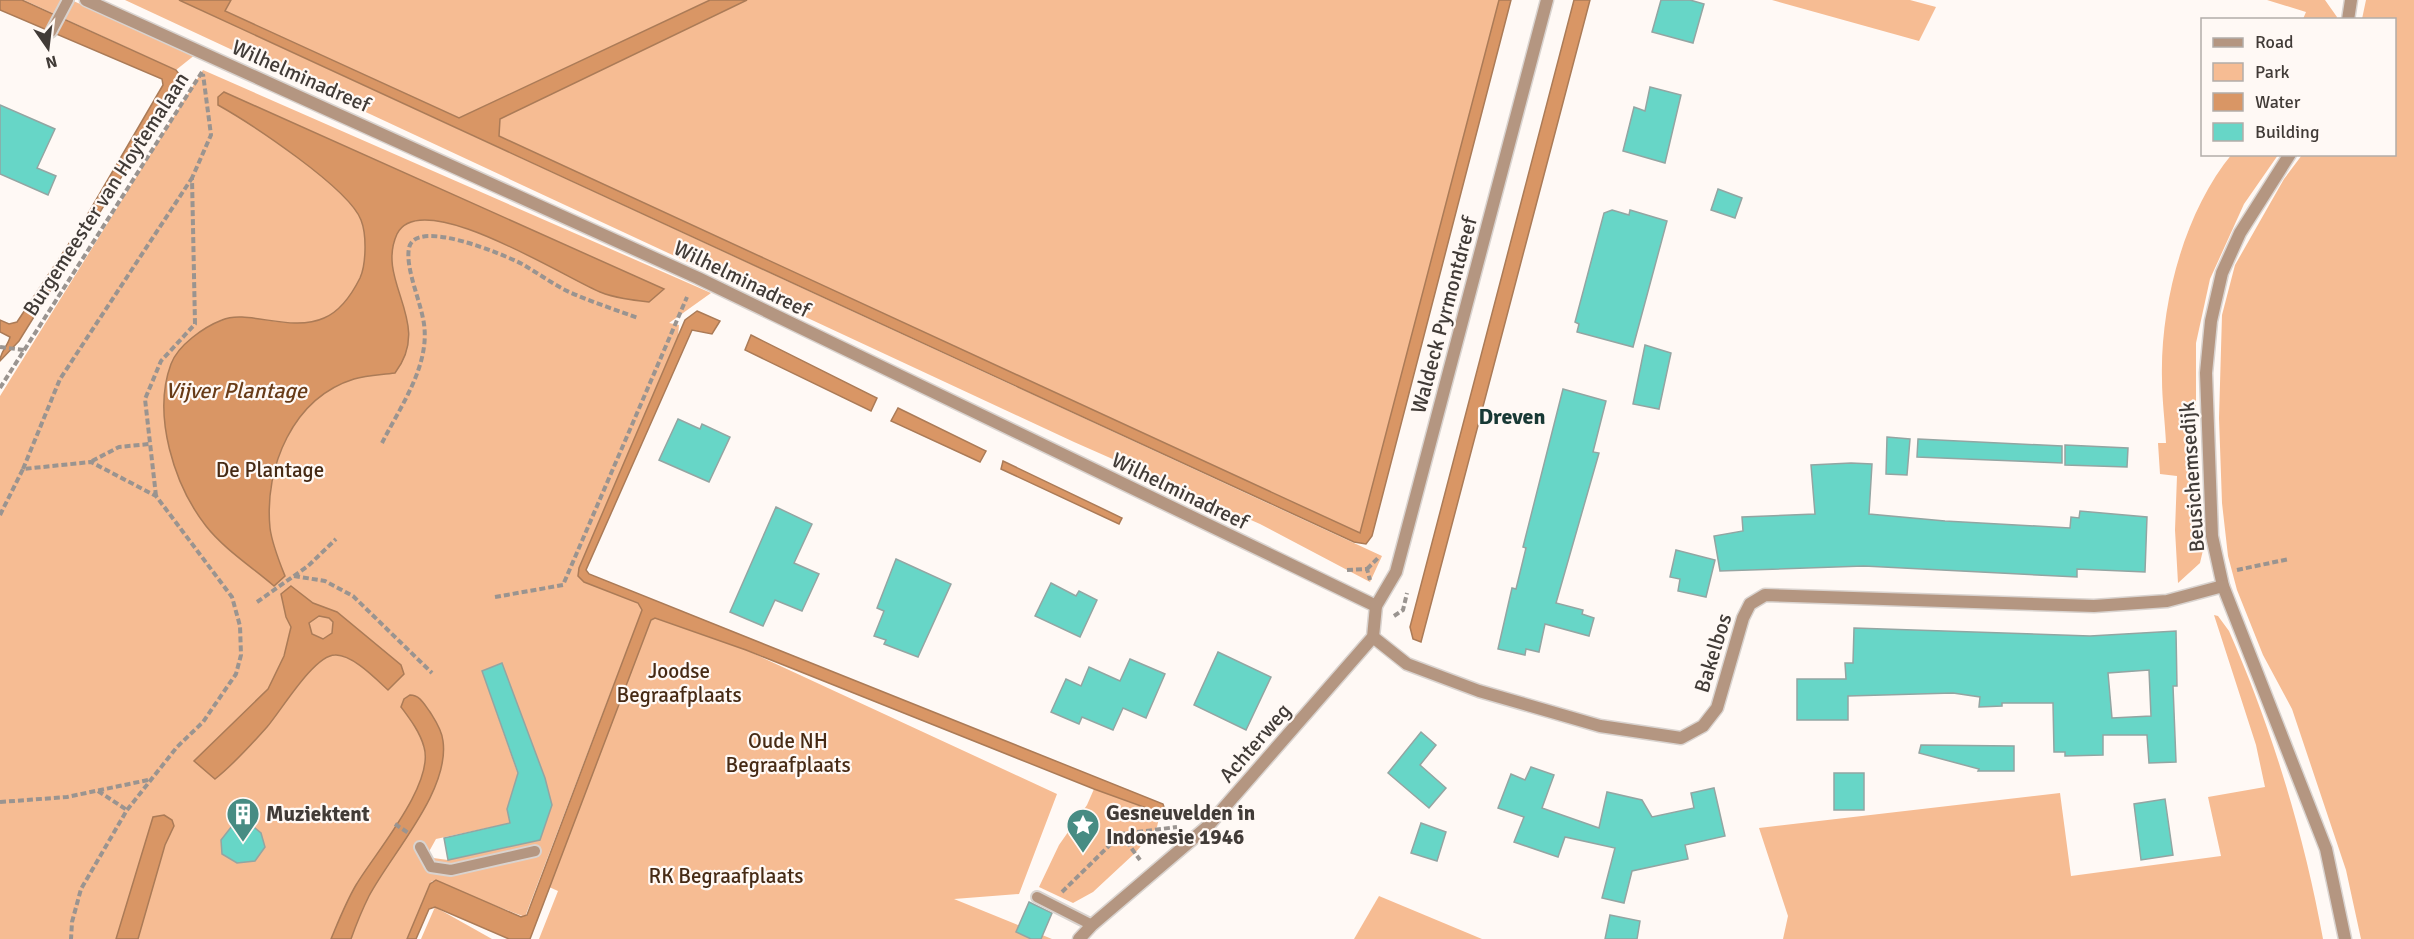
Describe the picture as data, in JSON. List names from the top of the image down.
{
  "streets": {
    "street": [
      "Wilhelminadreef",
      "Waldeck Pyrmontdreef",
      "Beusichemsedijk",
      "Bakelbos",
      "Achterweg"
    ],
    "path": ["Burgemeester van Hoytemalaan"]
  },
  "crossings": [
    ["Wilhelminadreef", "Burgemeester van Hoytemalaan"],
    ["Wilhelminadreef", "Waldeck Pyrmontdreef"],
    ["Waldeck Pyrmontdreef", "Bakelbos"],
    ["Waldeck Pyrmontdreef", "Achterweg"],
    ["Beusichemsedijk", "Bakelbos"],
    ["Bakelbos", "Achterweg"]
  ],
  "districts": ["Dreven"],
  "water": ["Vijver Plantage"],
  "parks": [
    "De Plantage",
    "Joodse Begraafplaats",
    "Oude NH Begraafplaats",
    "RK Begraafplaats"
  ],
  "places": {
    "building": ["Muziektent"],
    "place": ["Gesneuvelden in Indonesie 1946"]
  },
  "legend": [
    "Road",
    "Park",
    "Water",
    "Building"
  ],
  "north": "bottom"
}
